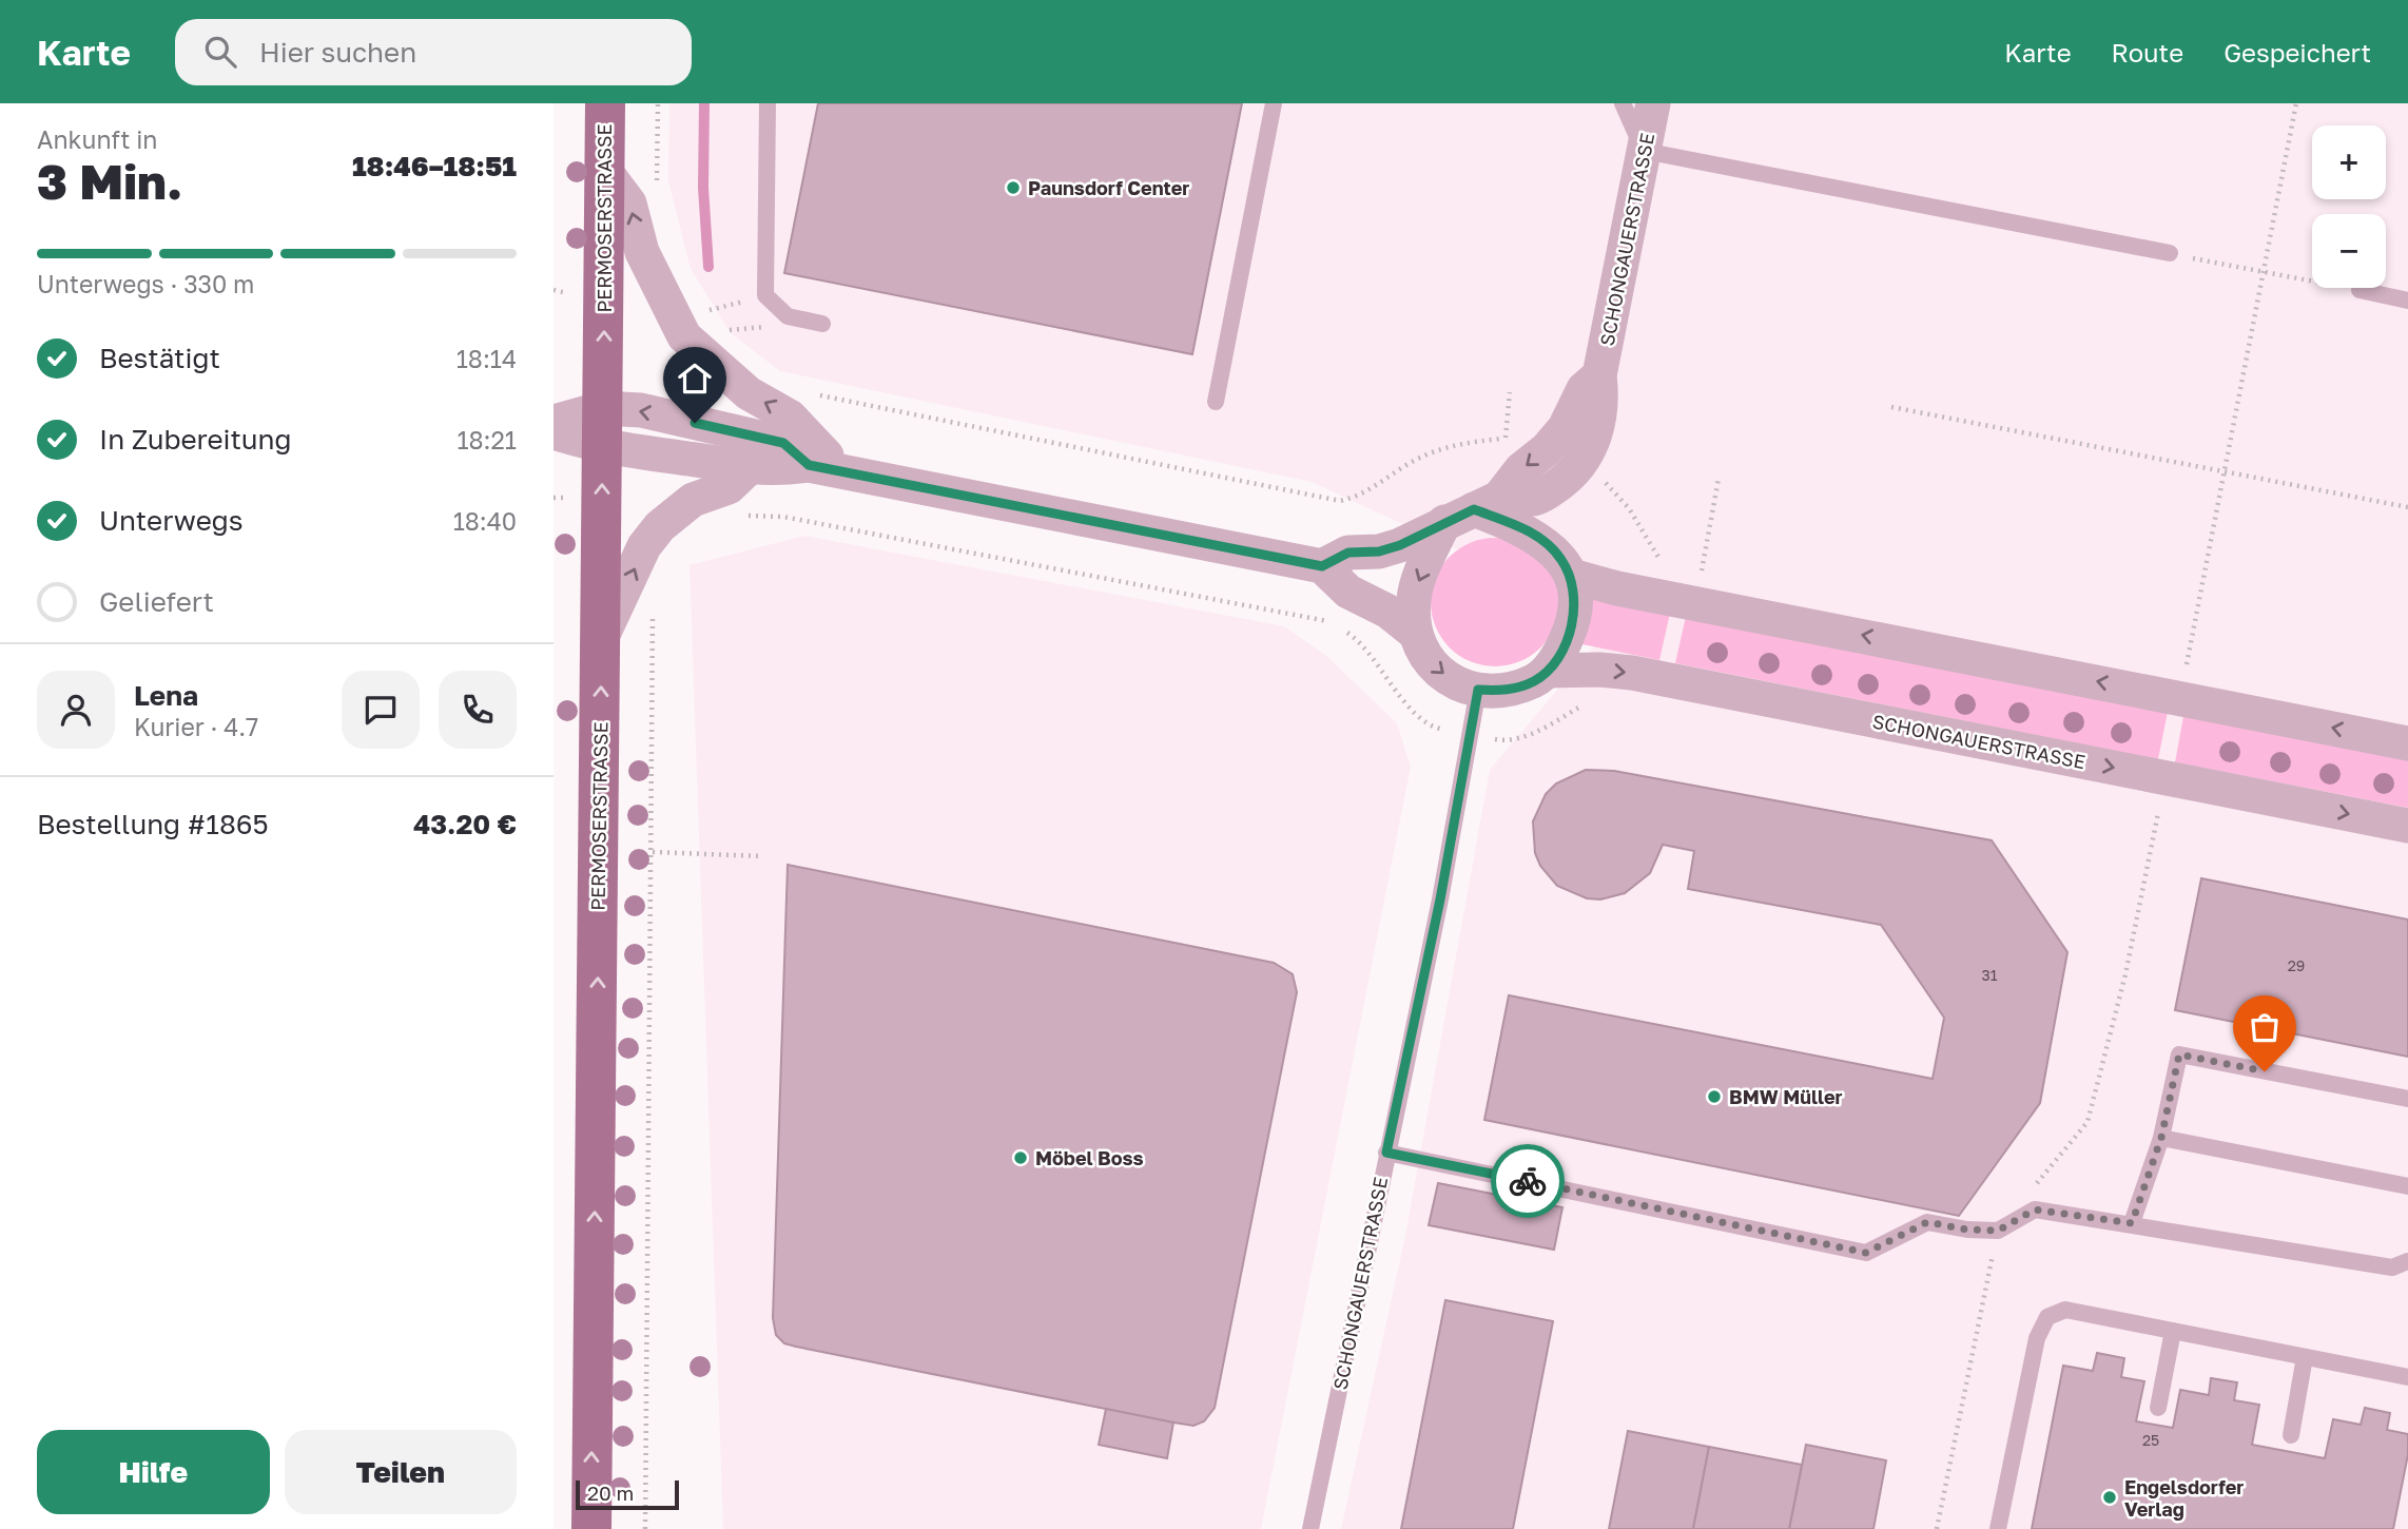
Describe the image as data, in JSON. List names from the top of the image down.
{
  "streets": {
    "main road": ["PERMOSERSTRASSE"],
    "street": ["SCHONGAUERSTRASSE"]
  },
  "one_way": ["PERMOSERSTRASSE"],
  "places": [
    "Paunsdorf Center",
    "BMW Müller",
    "Möbel Boss",
    "Engelsdorfer Verlag"
  ],
  "house_numbers": ["29", "31", "25"],
  "scale_bar": "20 m",
  "page": {
    "header": "Karte",
    "search": "Hier suchen",
    "nav": ["Karte", "Route", "Gespeichert"],
    "heading": ["3 Min.", "Ankunft in", "18:46–18:51"],
    "panel": [
      "Lena",
      "Kurier · 4.7",
      "Bestellung #1865",
      "43.20 €"
    ],
    "map_buttons": ["+", "−"],
    "bar": "Unterwegs · 330 m",
    "list": [
      ["Bestätigt", "18:14"],
      ["In Zubereitung", "18:21"],
      ["Unterwegs", "18:40"],
      "Geliefert"
    ],
    "buttons": ["Hilfe", "Teilen"],
    "scale": "20 m"
  }
}
